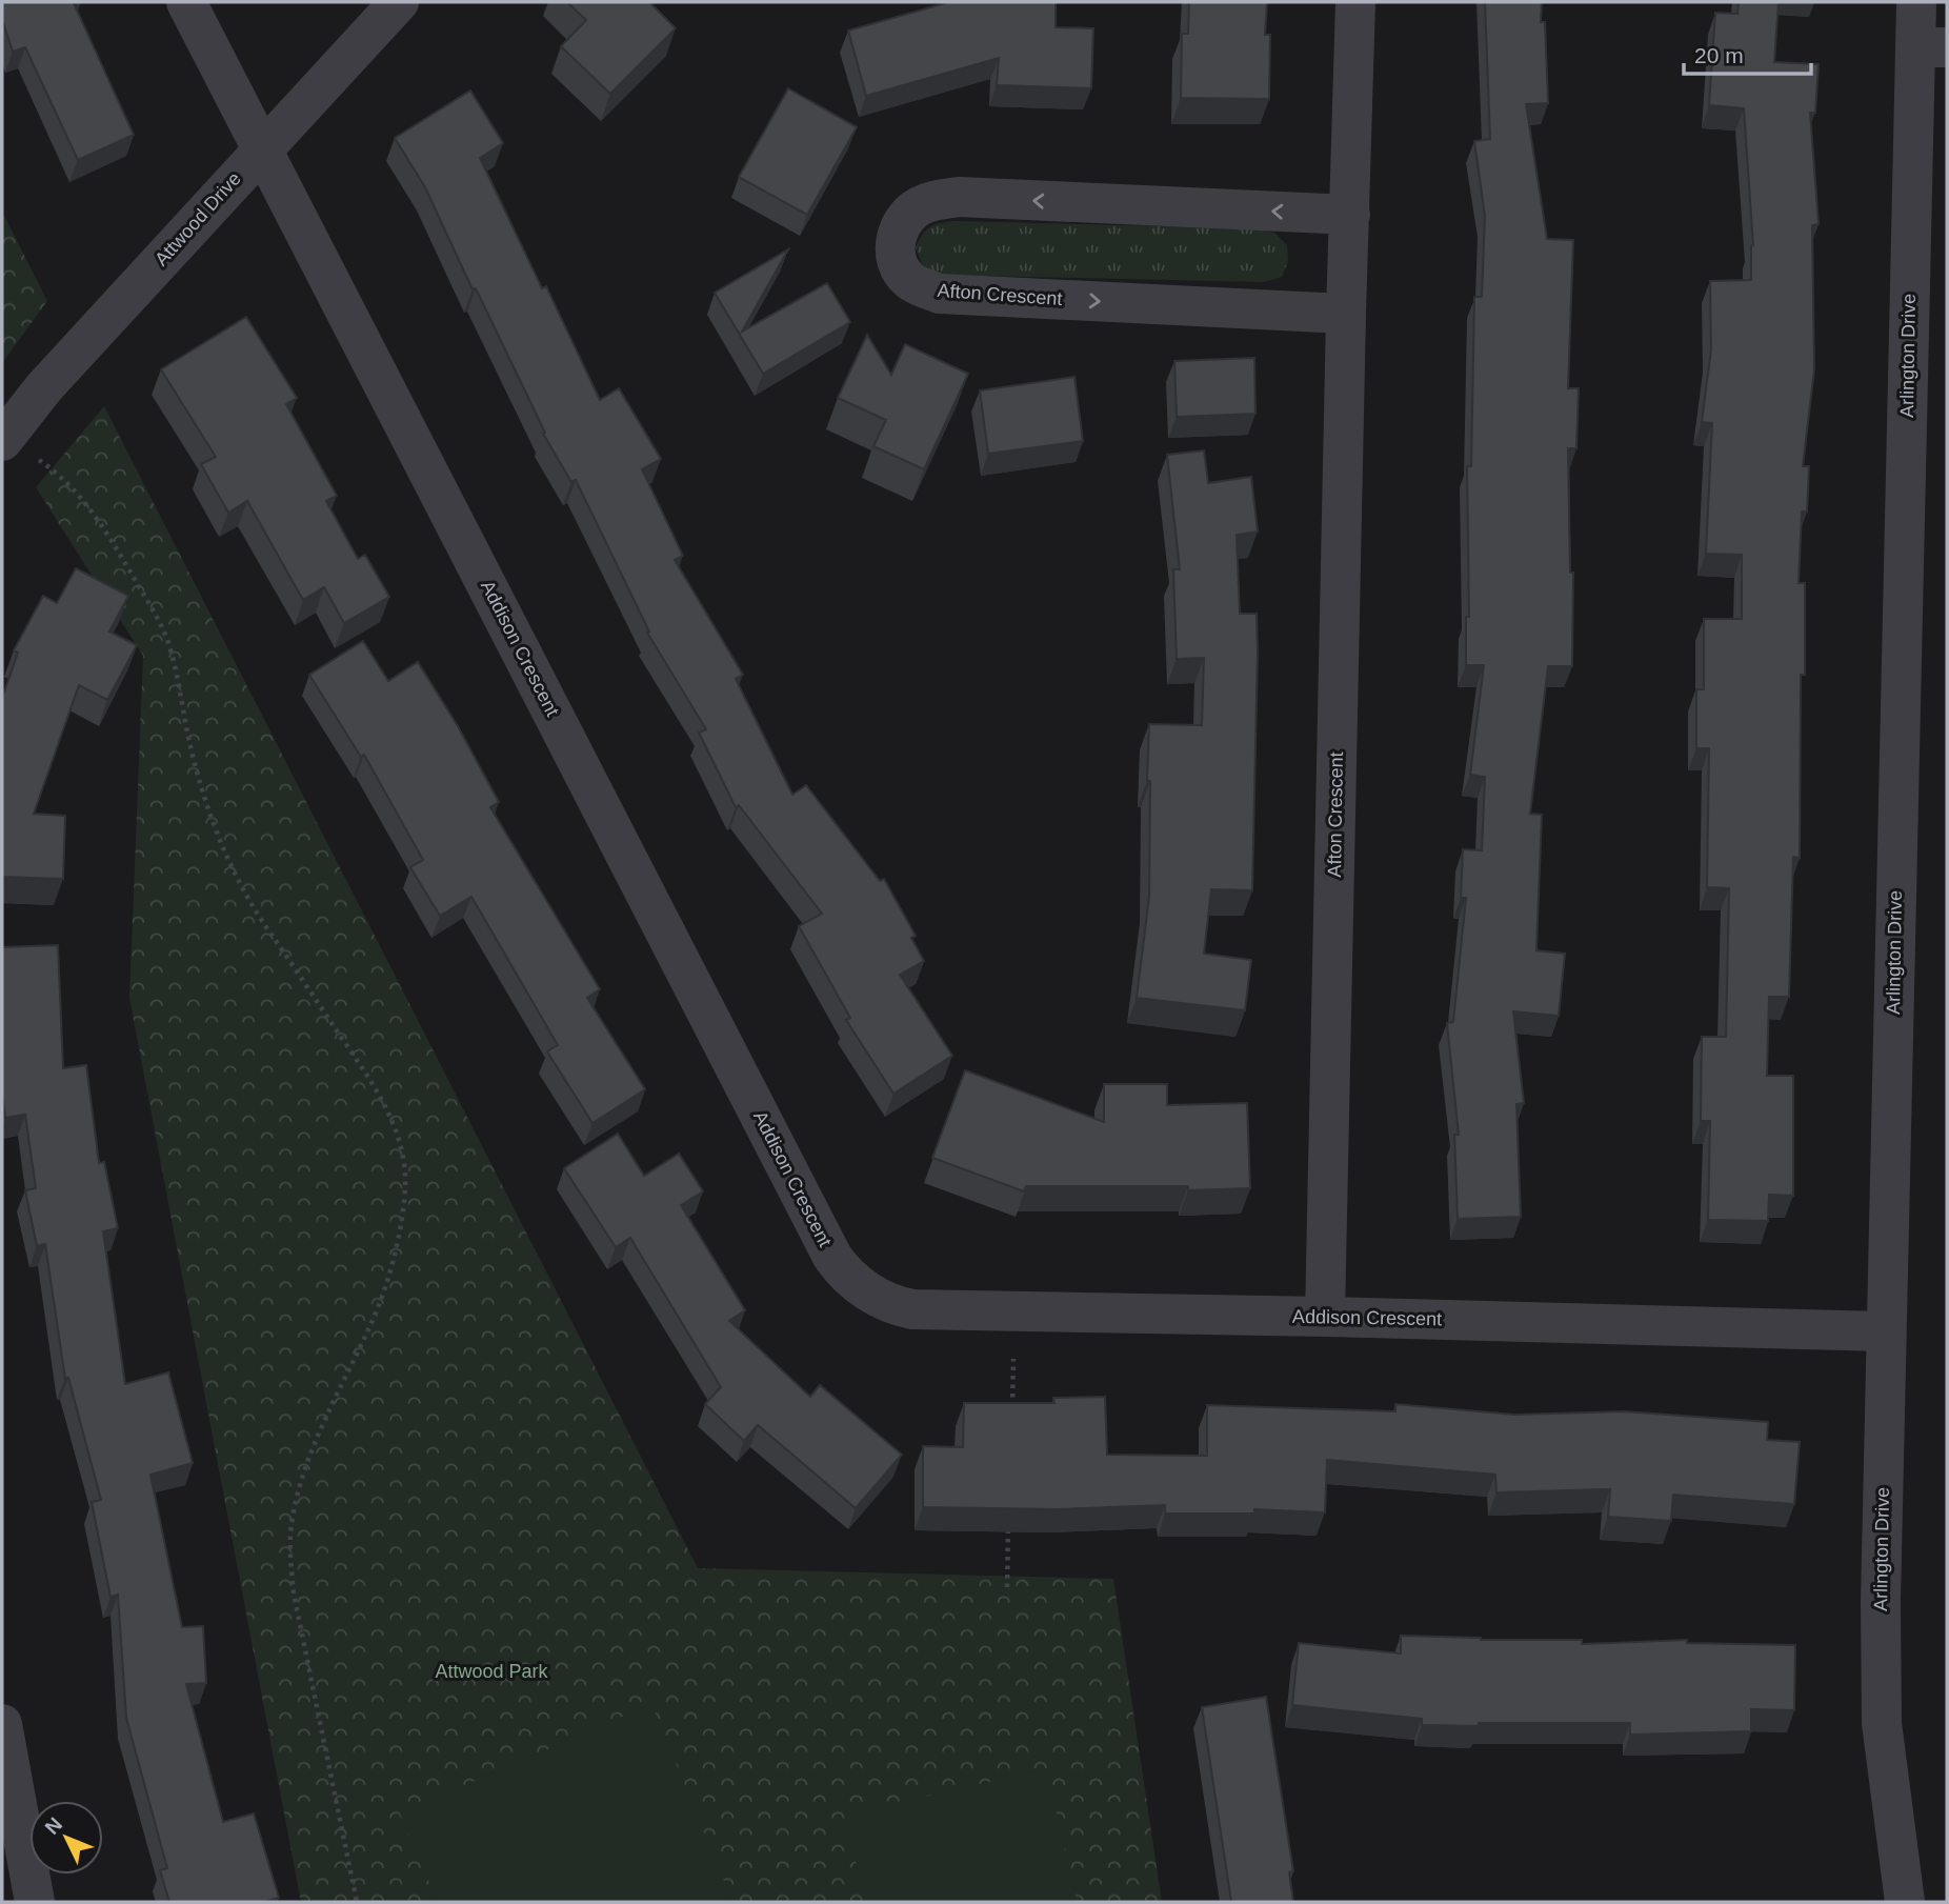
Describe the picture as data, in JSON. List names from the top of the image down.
{
  "streets": {
    "street": [
      "Attwood Drive",
      "Afton Crescent",
      "Arlington Drive",
      "Addison Crescent"
    ]
  },
  "crossings": [
    ["Attwood Drive", "Addison Crescent"],
    ["Afton Crescent", "Addison Crescent"],
    ["Arlington Drive", "Addison Crescent"]
  ],
  "parks": ["Attwood Park"],
  "scale_bar": "20 m",
  "north": "top left"
}
